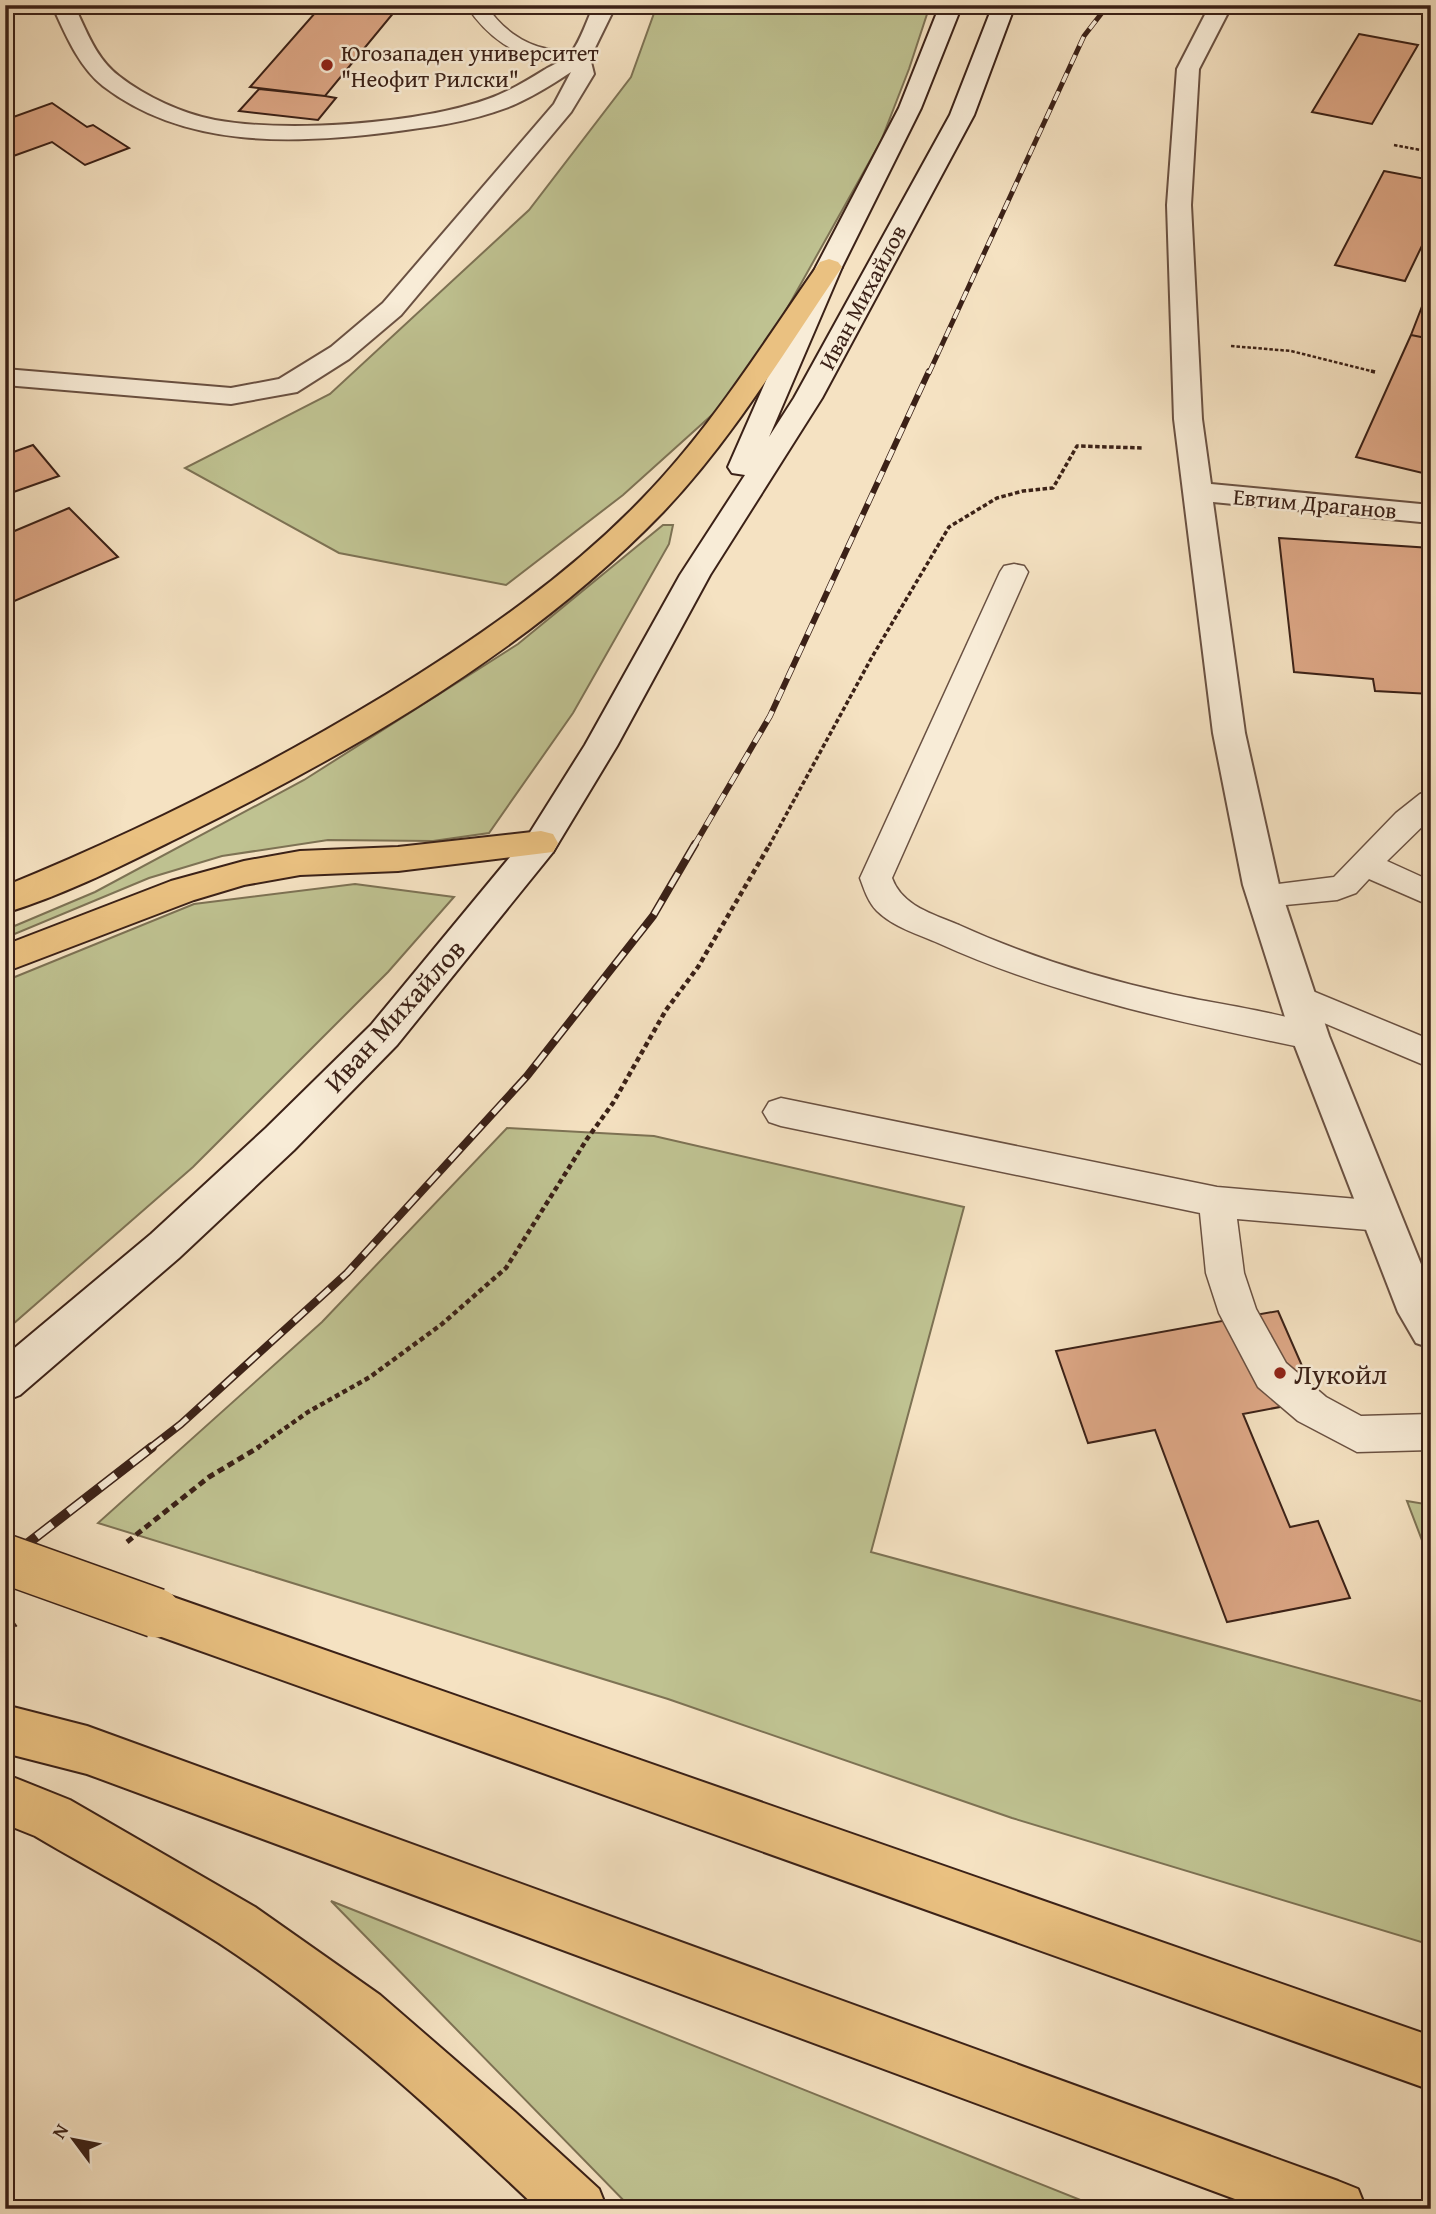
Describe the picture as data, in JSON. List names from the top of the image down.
{
  "streets": {
    "street": ["Иван Михайлов", "Евтим Драганов"]
  },
  "places": ["Югозападен университет \"Неофит Рилски\"", "Лукойл"],
  "north": "top left"
}
